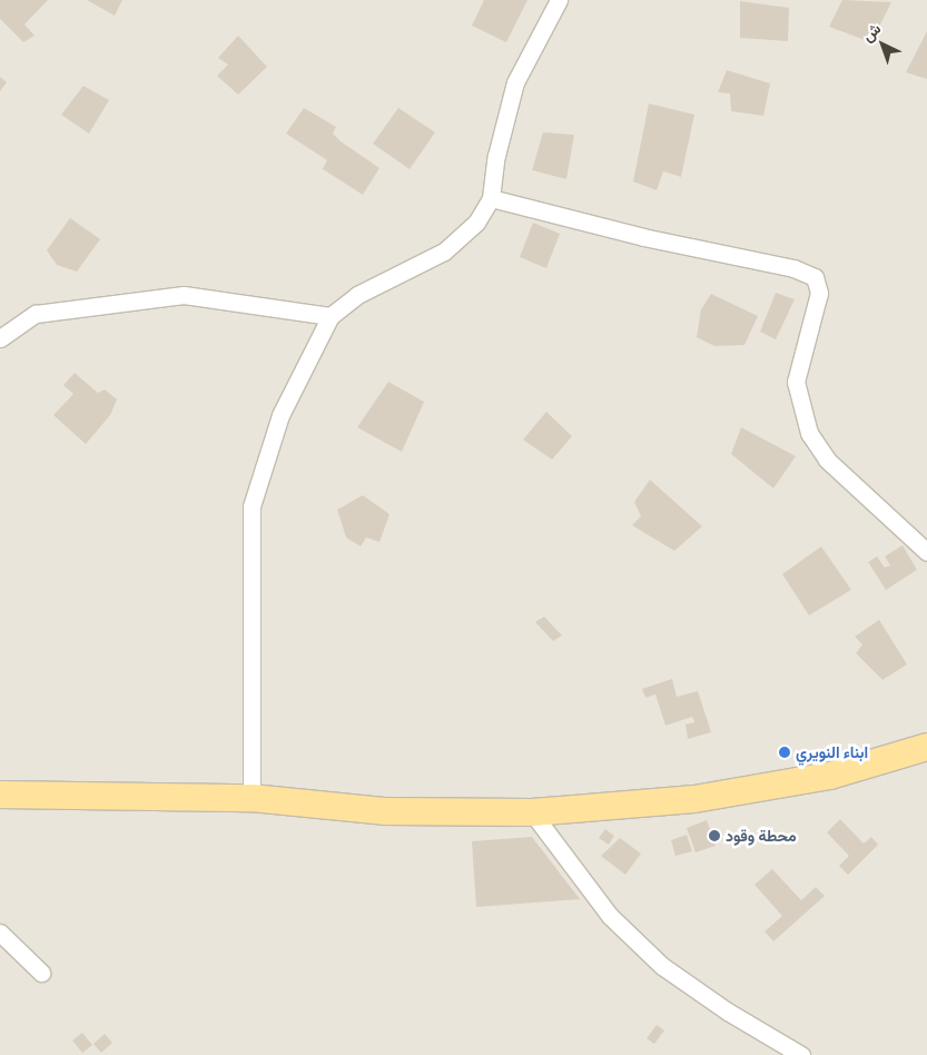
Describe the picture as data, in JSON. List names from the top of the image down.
{
  "places": ["ابناء النويري", "محطة وقود"],
  "north": "top left"
}
